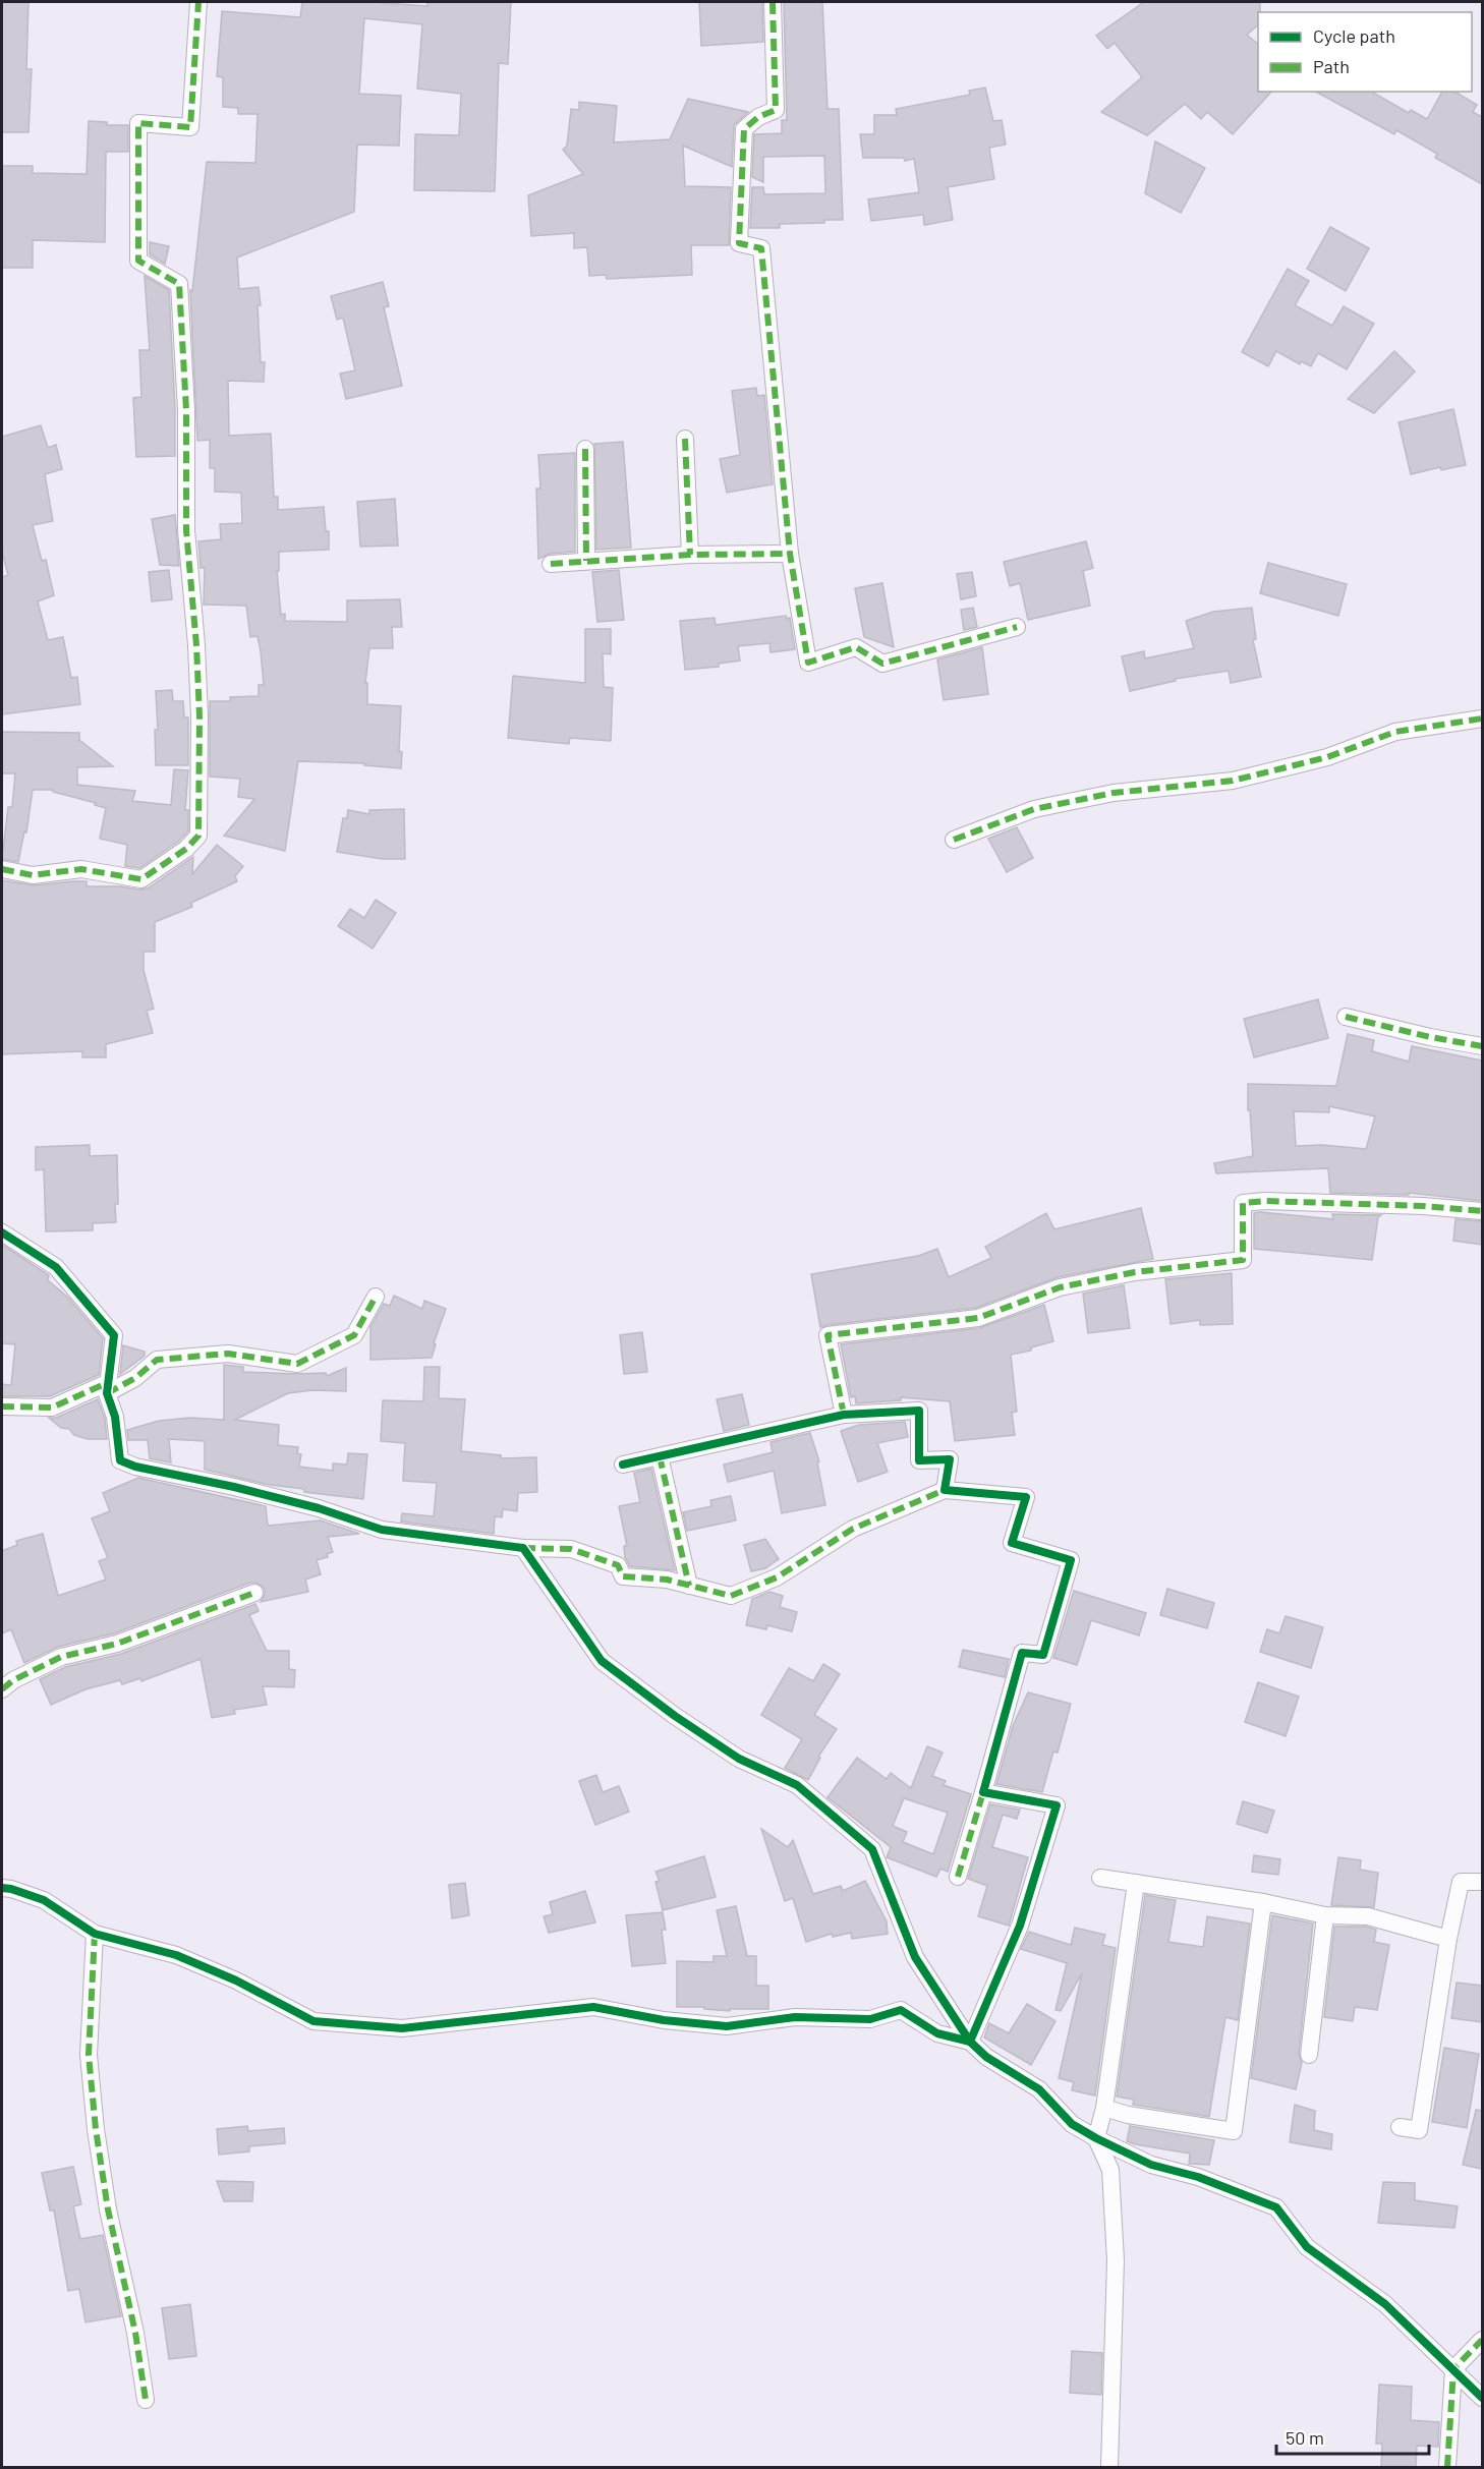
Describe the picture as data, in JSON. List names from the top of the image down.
{
  "legend": ["Cycle path", "Path"],
  "scale_bar": "50 m"
}
